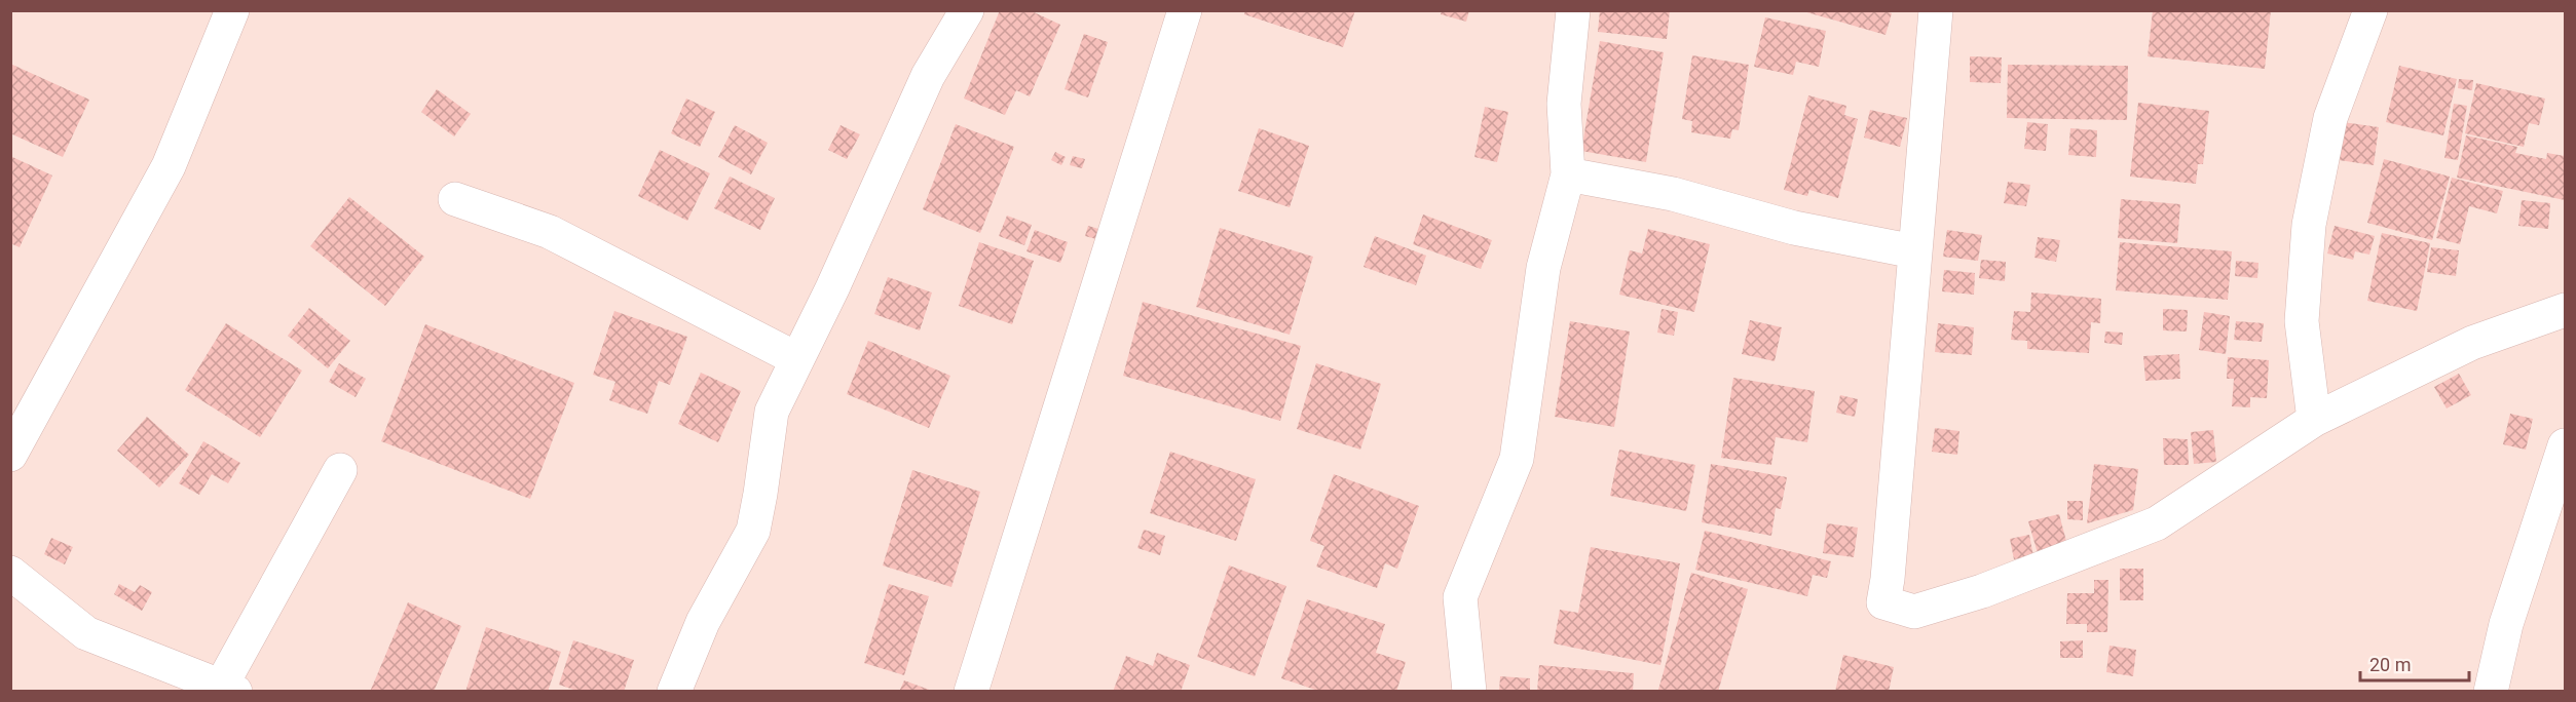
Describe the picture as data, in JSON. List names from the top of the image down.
{
  "scale_bar": "20 m"
}
